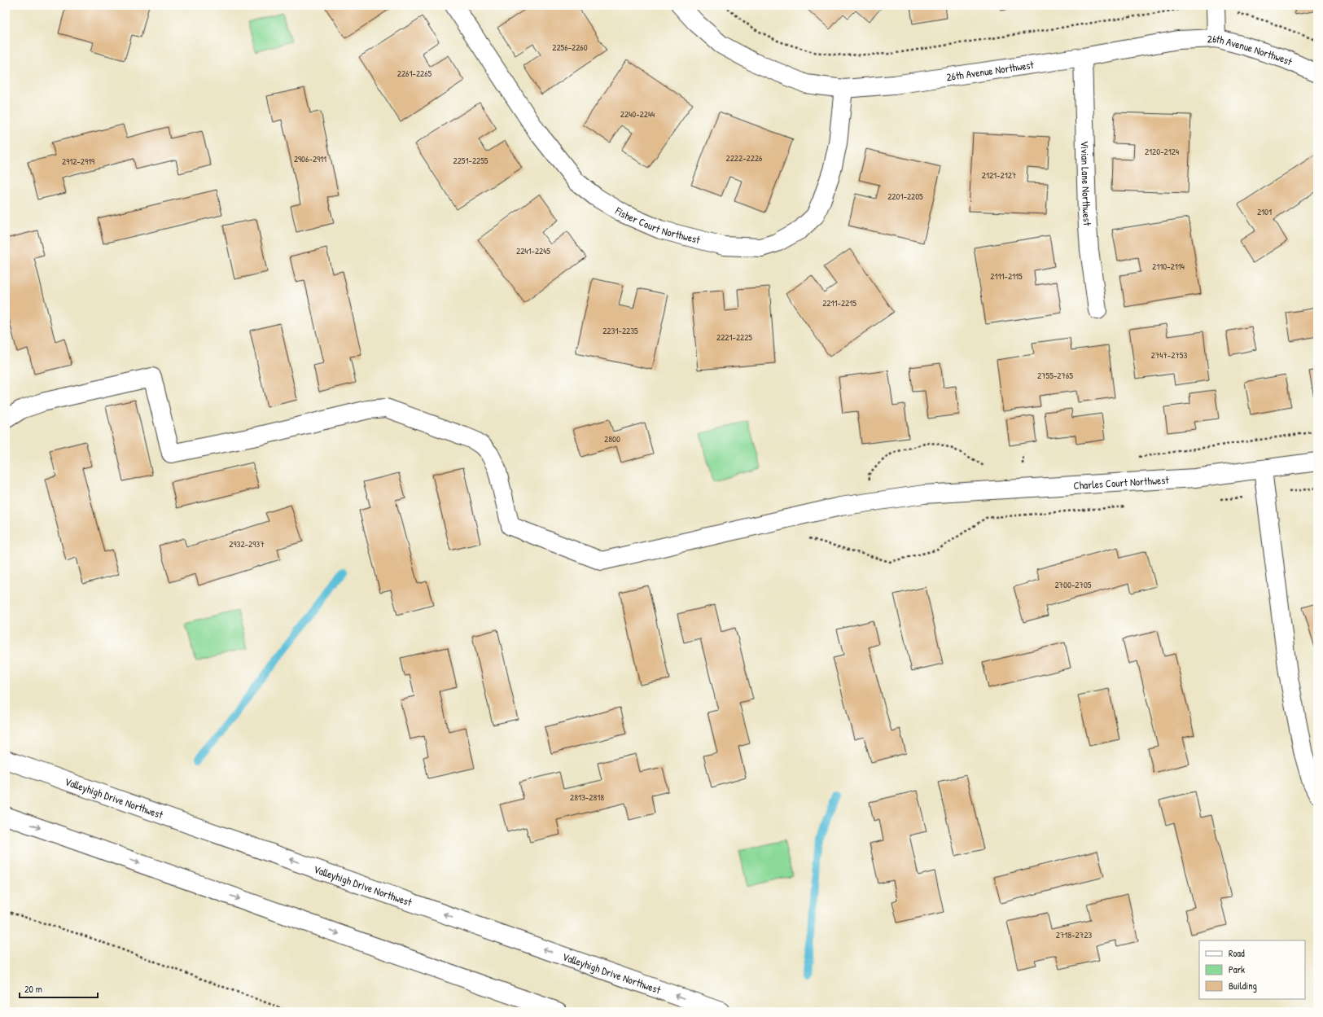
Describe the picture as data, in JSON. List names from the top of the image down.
{
  "streets": {
    "street": [
      "26th Avenue Northwest",
      "Vivian Lane Northwest",
      "Fisher Court Northwest",
      "Charles Court Northwest",
      "Valleyhigh Drive Northwest"
    ]
  },
  "crossings": [
    ["26th Avenue Northwest", "Vivian Lane Northwest"],
    ["26th Avenue Northwest", "Fisher Court Northwest"]
  ],
  "house_numbers": [
    "2256-2260",
    "2261-2265",
    "2240-2244",
    "2120-2124",
    "2222-2226",
    "2906-2911",
    "2251-2255",
    "2912-2919",
    "2121-2127",
    "2201-2205",
    "2101",
    "2241-2245",
    "2110-2114",
    "2111-2115",
    "2211-2215",
    "2231-2235",
    "2221-2225",
    "2747-2753",
    "2755-2765",
    "2800",
    "2932-2937",
    "2700-2705",
    "2813-2818",
    "2718-2723"
  ],
  "legend": ["Road", "Park", "Building"],
  "scale_bar": "20 m"
}
